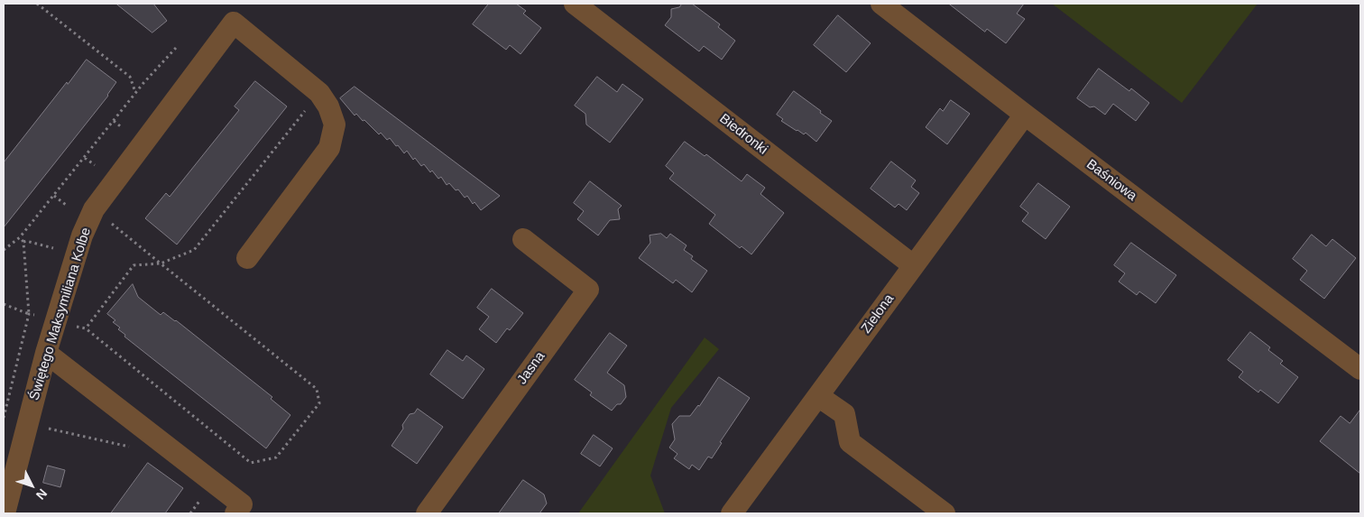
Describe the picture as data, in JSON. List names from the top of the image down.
{
  "streets": {
    "street": [
      "Biedronki",
      "Baśniowa",
      "Świętego Maksymiliana Kolbe",
      "Zielona",
      "Jasna"
    ]
  },
  "crossings": [
    ["Biedronki", "Zielona"],
    ["Baśniowa", "Zielona"]
  ],
  "north": "bottom right"
}
